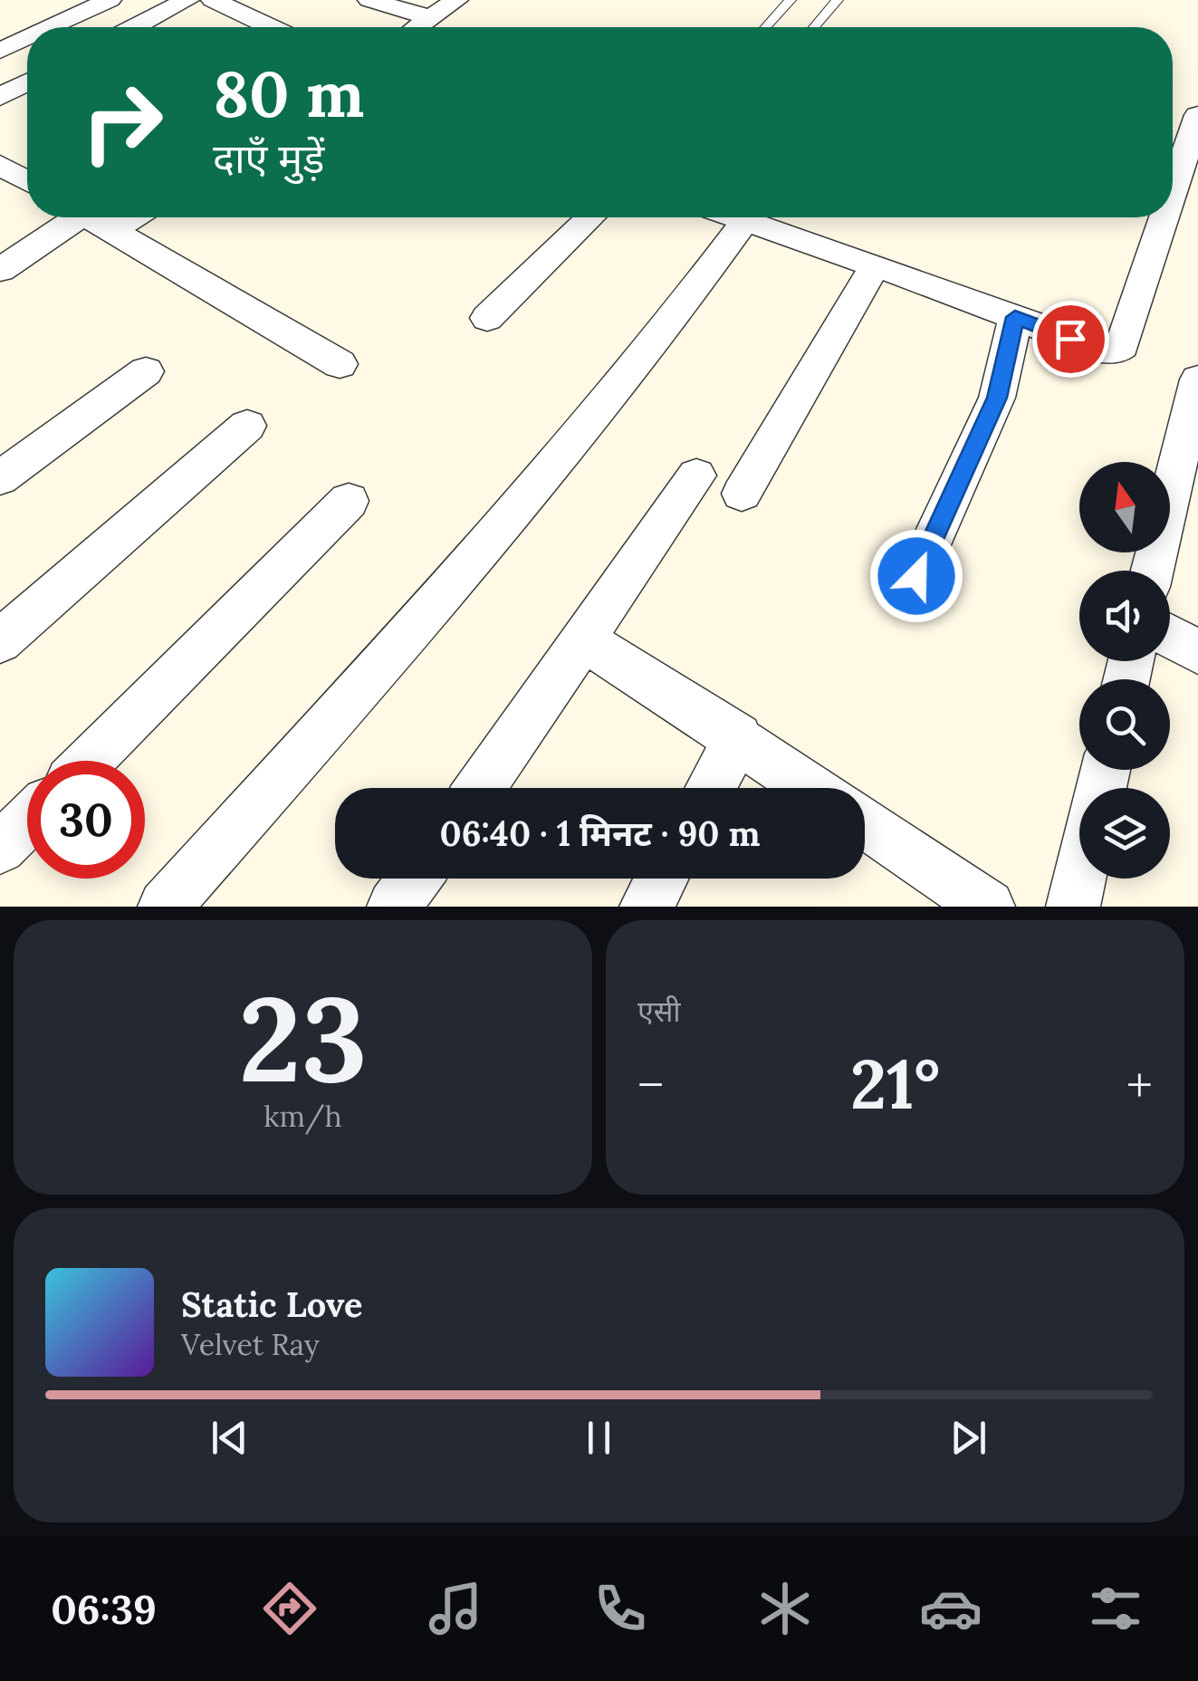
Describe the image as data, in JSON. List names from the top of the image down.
{
  "north": "top",
  "page": {
    "turn": ["80 m", "दाएँ मुड़ें"],
    "limit": "30",
    "trip": "06:40 · 1 मिनट · 90 m",
    "tile": [
      ["23", "km/h"],
      "एसी"
    ],
    "heat": ["−", "21°", "+"],
    "song": ["Static Love", "Velvet Ray"],
    "tabs": "06:39"
  }
}
